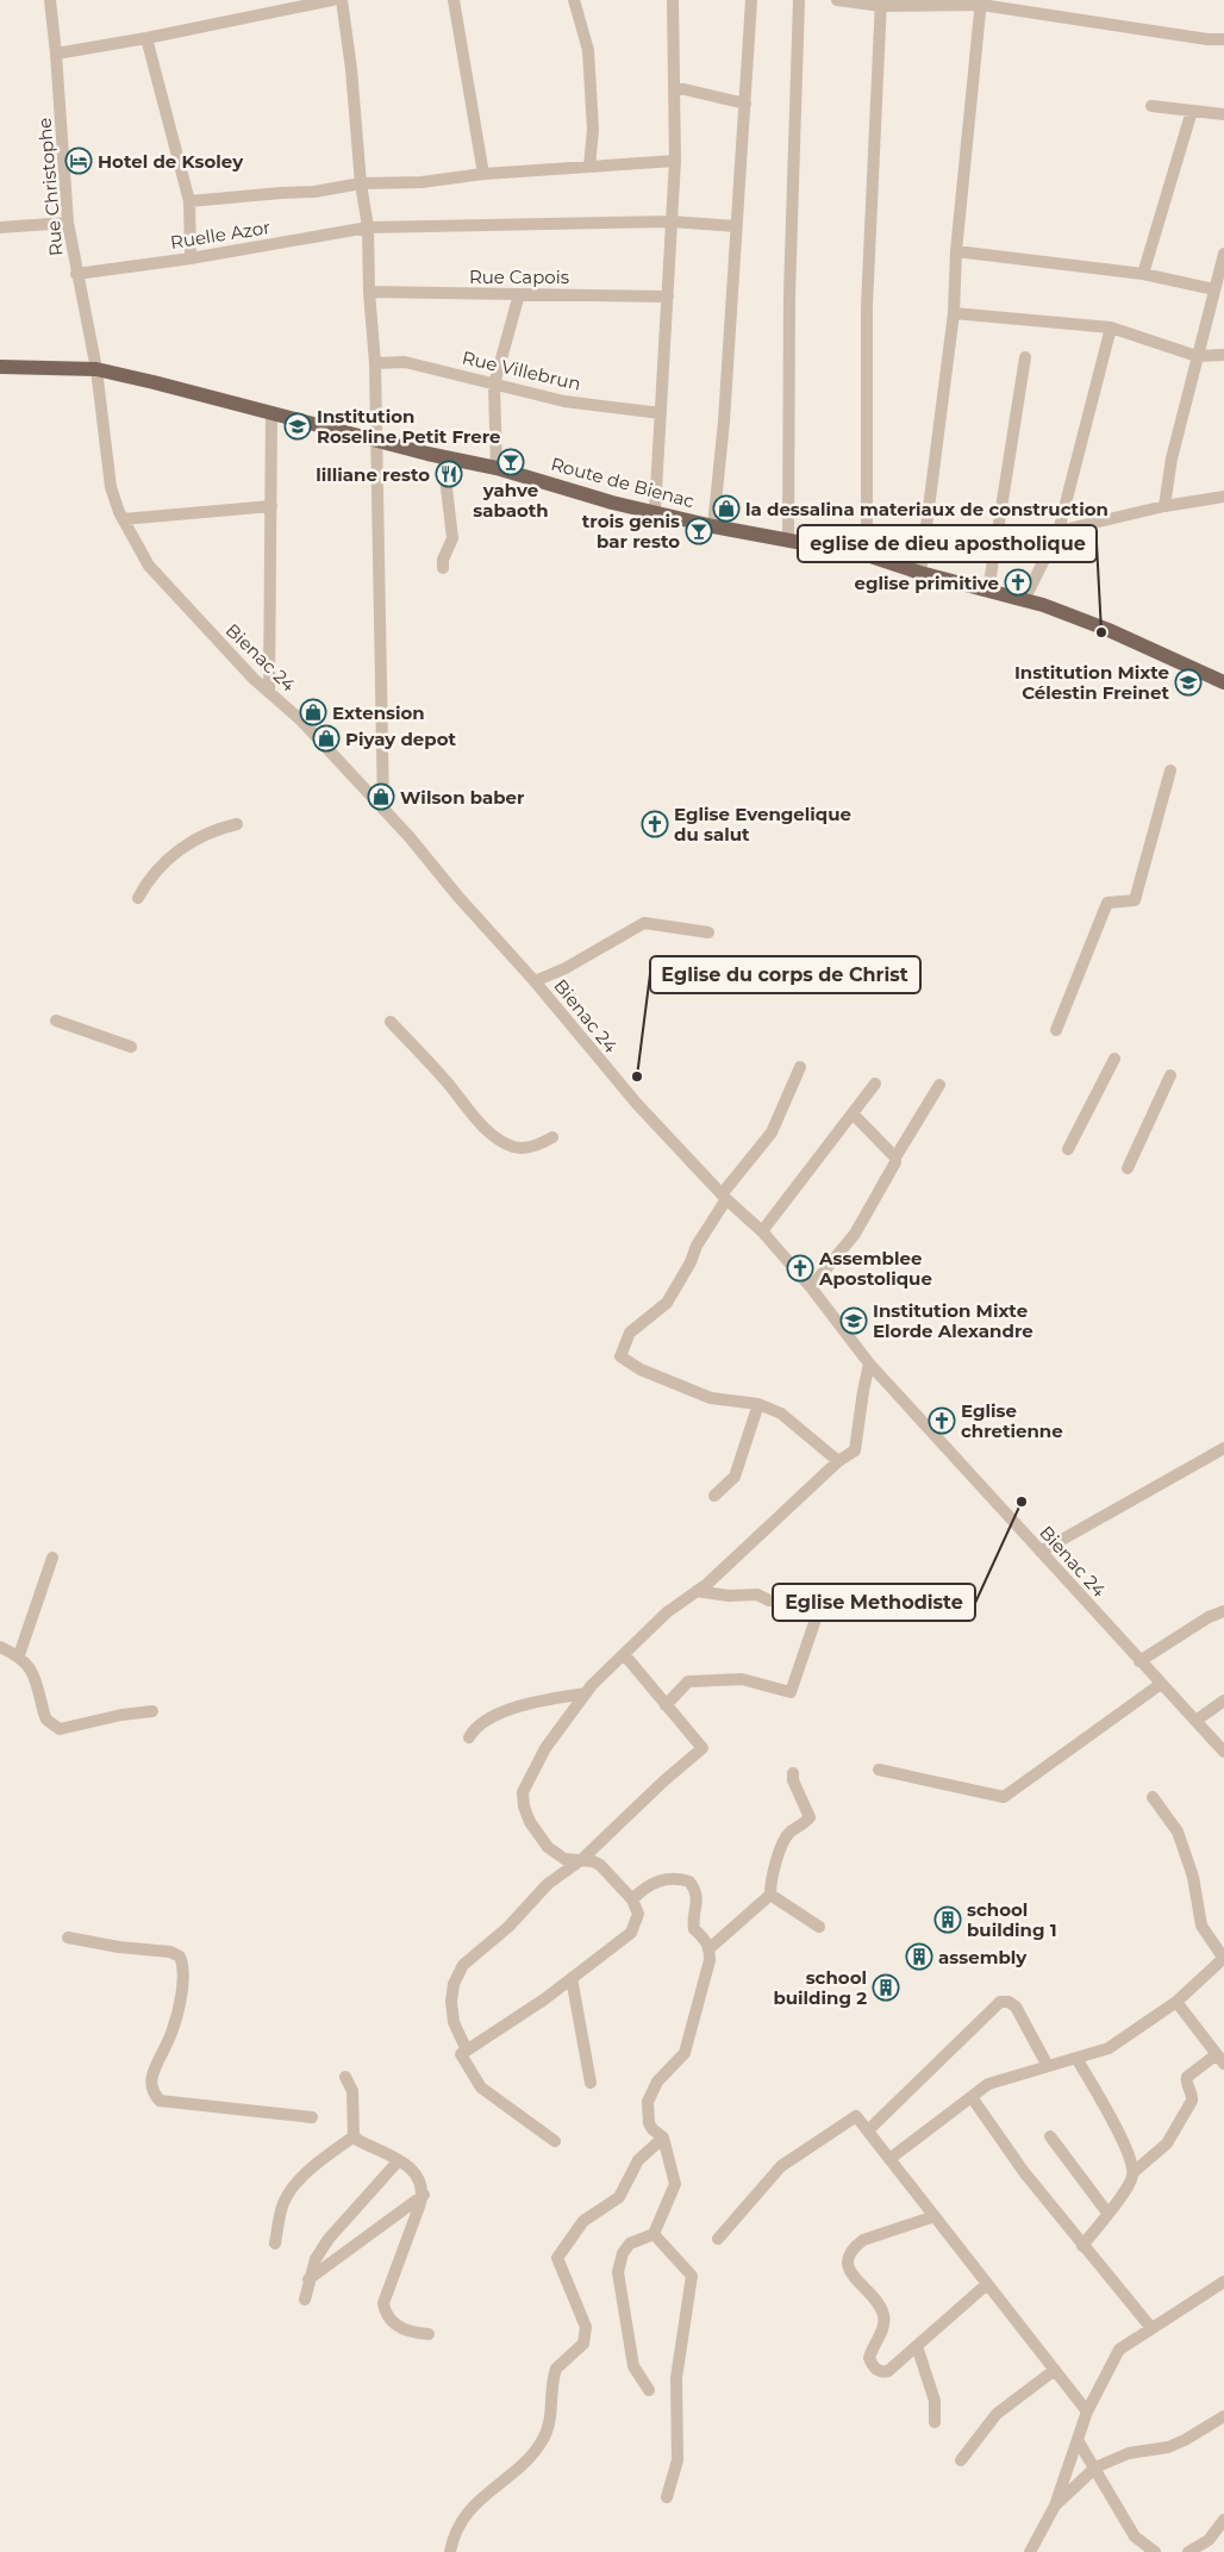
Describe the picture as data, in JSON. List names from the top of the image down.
{
  "streets": {
    "main road": ["Route de Bienac"],
    "street": [
      "Rue Christophe",
      "Ruelle Azor",
      "Rue Capois",
      "Rue Villebrun",
      "Bienac 24"
    ]
  },
  "crossings": [
    ["Rue Christophe", "Ruelle Azor"],
    ["Rue Christophe", "Route de Bienac"],
    ["Rue Christophe", "Bienac 24"],
    ["Route de Bienac", "Bienac 24"]
  ],
  "places": {
    "hotel": ["Hotel de Ksoley"],
    "school or university": ["Institution Roseline Petit Frere", "Institution Mixte Célestin Freinet", "Institution Mixte Elorde Alexandre"],
    "bar": ["yahve sabaoth", "trois genis bar resto"],
    "restaurant": ["lilliane resto"],
    "shop": [
      "la dessalina materiaux de construction",
      "Extension",
      "Piyay depot",
      "Wilson baber"
    ],
    "church": [
      "eglise primitive",
      "Eglise Evengelique du salut",
      "Assemblee Apostolique",
      "Eglise chretienne"
    ],
    "other": ["eglise de dieu apostholique", "Eglise du corps de Christ", "Eglise Methodiste"],
    "building": ["school building 1", "assembly", "school building 2"]
  }
}
